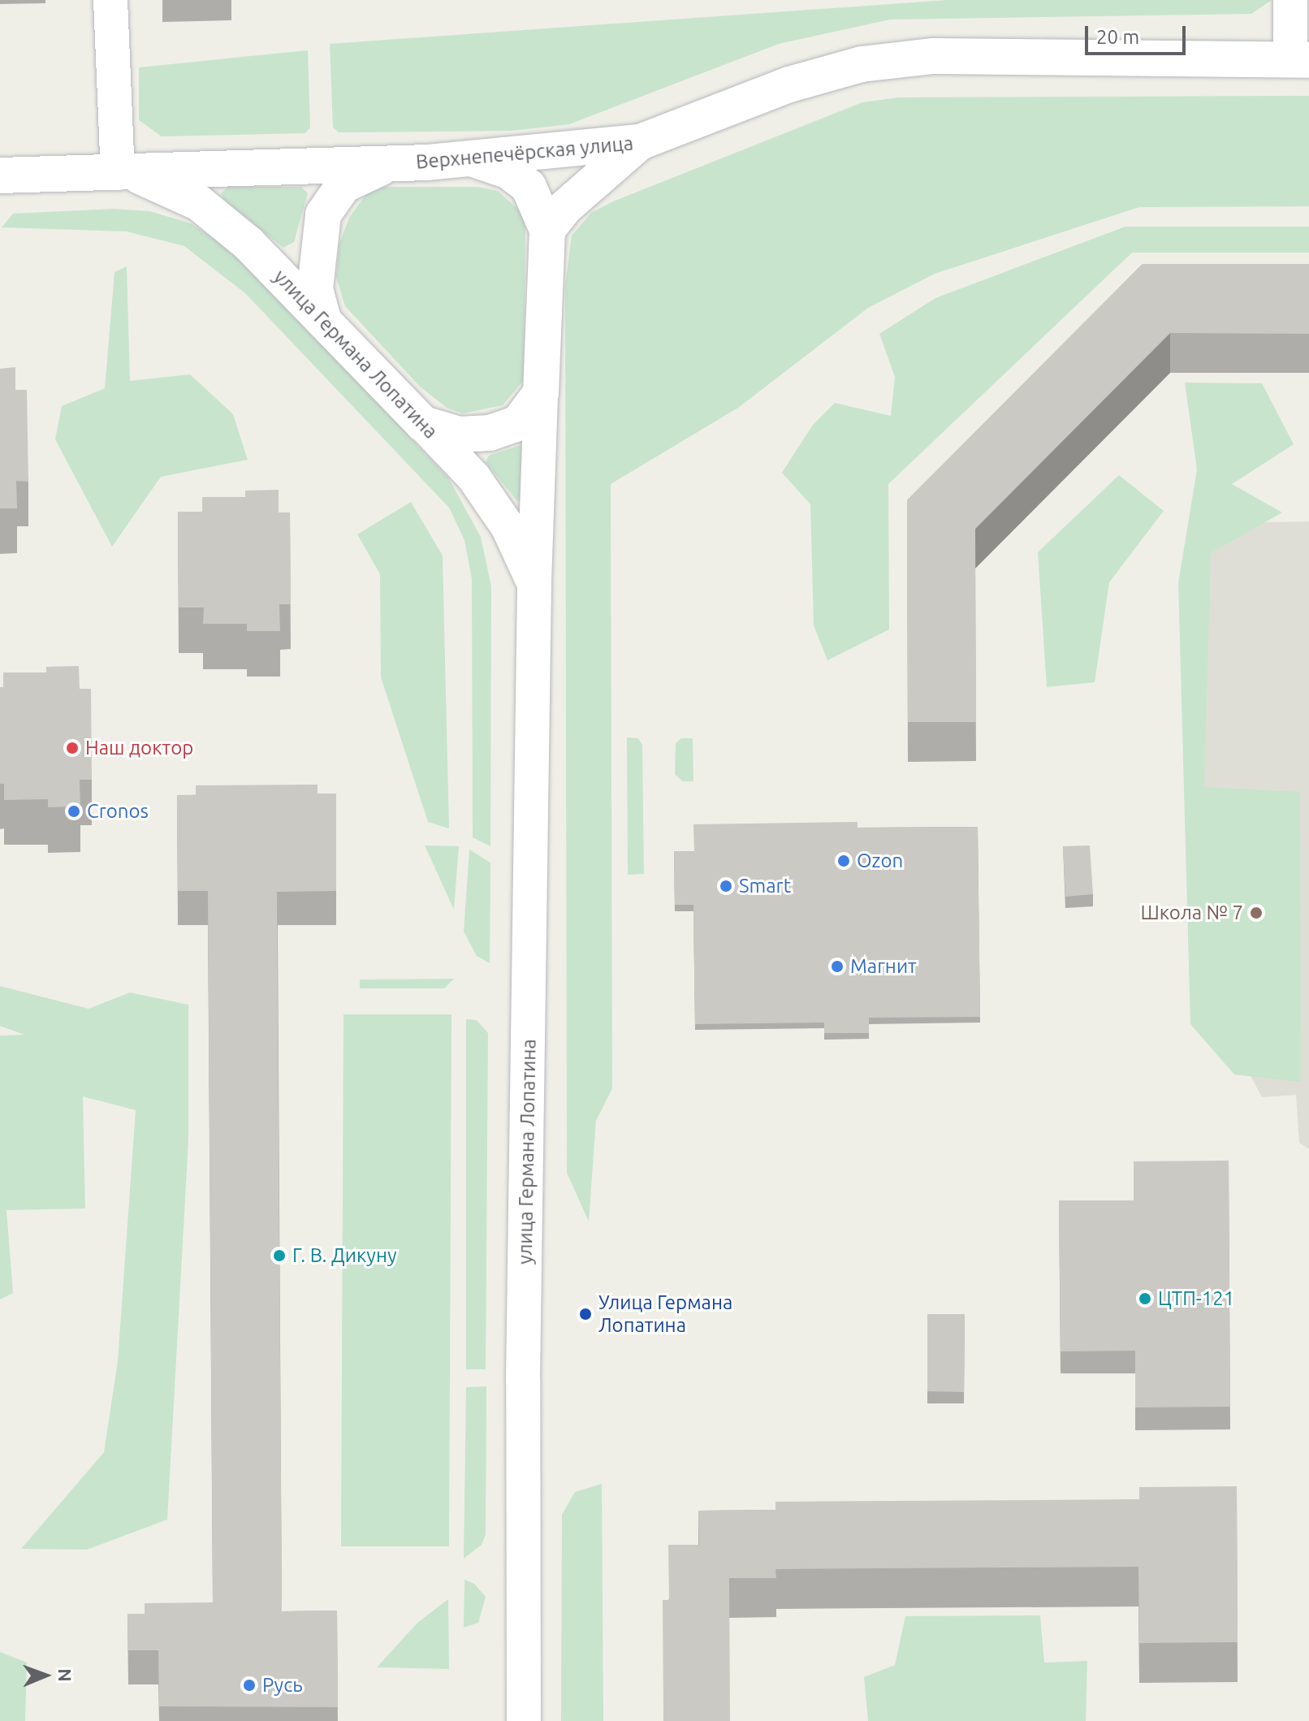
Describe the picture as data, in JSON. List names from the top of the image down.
{
  "streets": {
    "street": ["Верхнепечёрская улица", "улица Германа Лопатина"]
  },
  "crossings": [
    ["Верхнепечёрская улица", "улица Германа Лопатина"]
  ],
  "places": [
    "Наш доктор",
    "Cronos",
    "Ozon",
    "Smart",
    "Школа № 7",
    "Магнит",
    "Г. В. Дикуну",
    "ЦТП-121",
    "Улица Германа Лопатина",
    "Русь"
  ],
  "scale_bar": "20 m",
  "north": "right"
}
